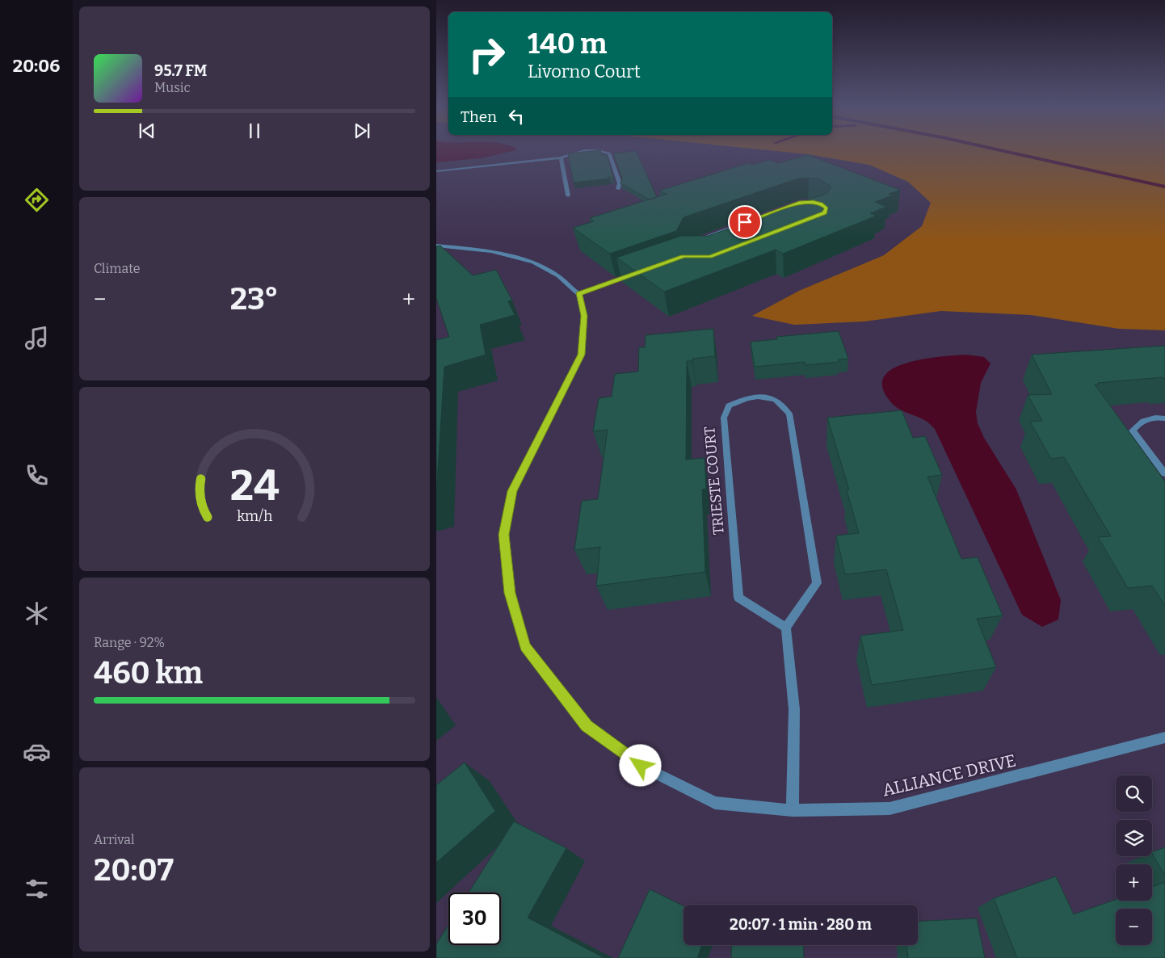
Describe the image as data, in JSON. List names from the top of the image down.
{
  "streets": {
    "street": ["TRIESTE COURT", "ALLIANCE DRIVE"]
  },
  "page": {
    "tabs": "20:06",
    "turn": ["140 m", "Livorno Court"],
    "song": ["95.7 FM", "Music"],
    "then": "Then",
    "tile": [
      "Climate",
      ["Range · 92%", "460 km"],
      ["Arrival", "20:07"]
    ],
    "heat": ["−", "23°", "+"],
    "map_buttons": ["+", "−"],
    "limit": "30",
    "trip": "20:07 · 1 min · 280 m",
    "gauge": ["24", "km/h"]
  }
}
